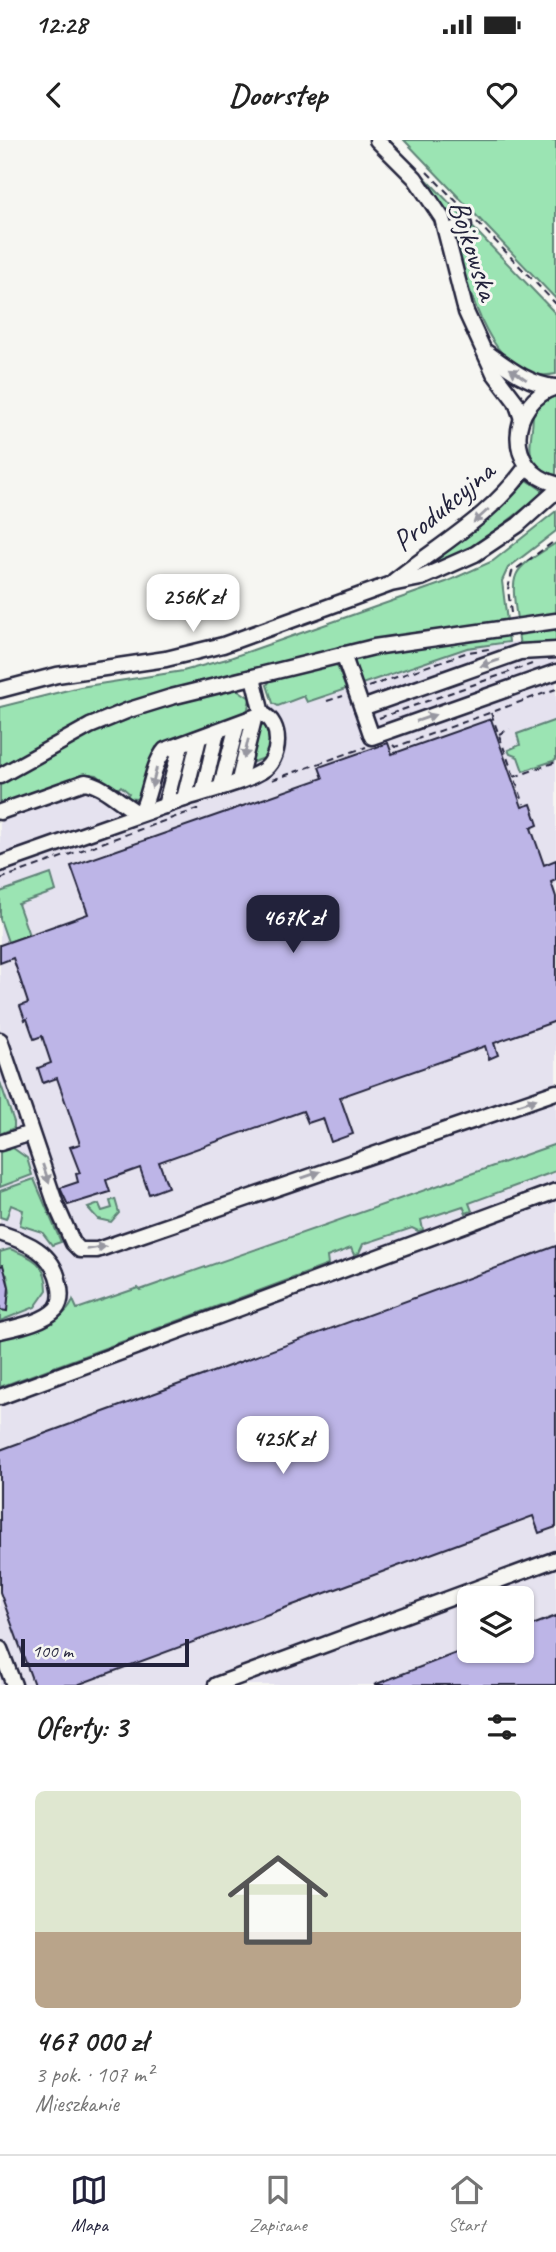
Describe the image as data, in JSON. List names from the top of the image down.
{
  "streets": {
    "street": ["Bojkowska", "Produkcyjna"]
  },
  "scale_bar": "100 m",
  "page": {
    "status": "12:28",
    "header": "Doorstep",
    "price": ["256K zł", "467K zł", "425K zł"],
    "scale": "100 m",
    "heading": "Oferty: 3",
    "list": [
      {
        "name": "467 000 zł",
        "note": "3 pok. · 107 m² · Mieszkanie"
      }
    ],
    "tabs": ["Mapa", "Zapisane", "Start"]
  }
}
